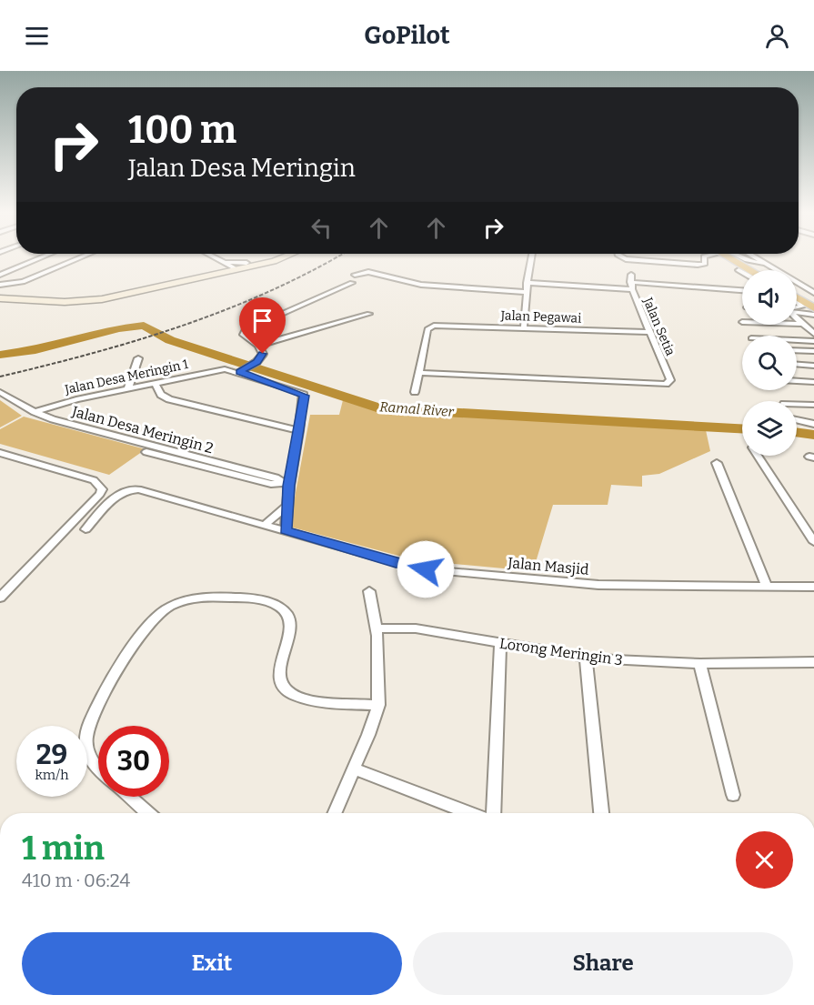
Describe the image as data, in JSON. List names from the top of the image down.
{
  "streets": {
    "street": [
      "Jalan Pegawai",
      "Jalan Setia",
      "Jalan Desa Meringin 1",
      "Jalan Desa Meringin 2",
      "Jalan Masjid",
      "Lorong Meringin 3"
    ]
  },
  "crossings": [
    ["Jalan Pegawai", "Jalan Setia"],
    ["Jalan Desa Meringin 1", "Jalan Desa Meringin 2"]
  ],
  "water": ["Ramal River"],
  "page": {
    "header": "GoPilot",
    "turn": ["100 m", "Jalan Desa Meringin"],
    "speed": "29 km/h",
    "limit": "30",
    "heading": ["1 min", "410 m · 06:24"],
    "buttons": ["Exit", "Share"]
  }
}
